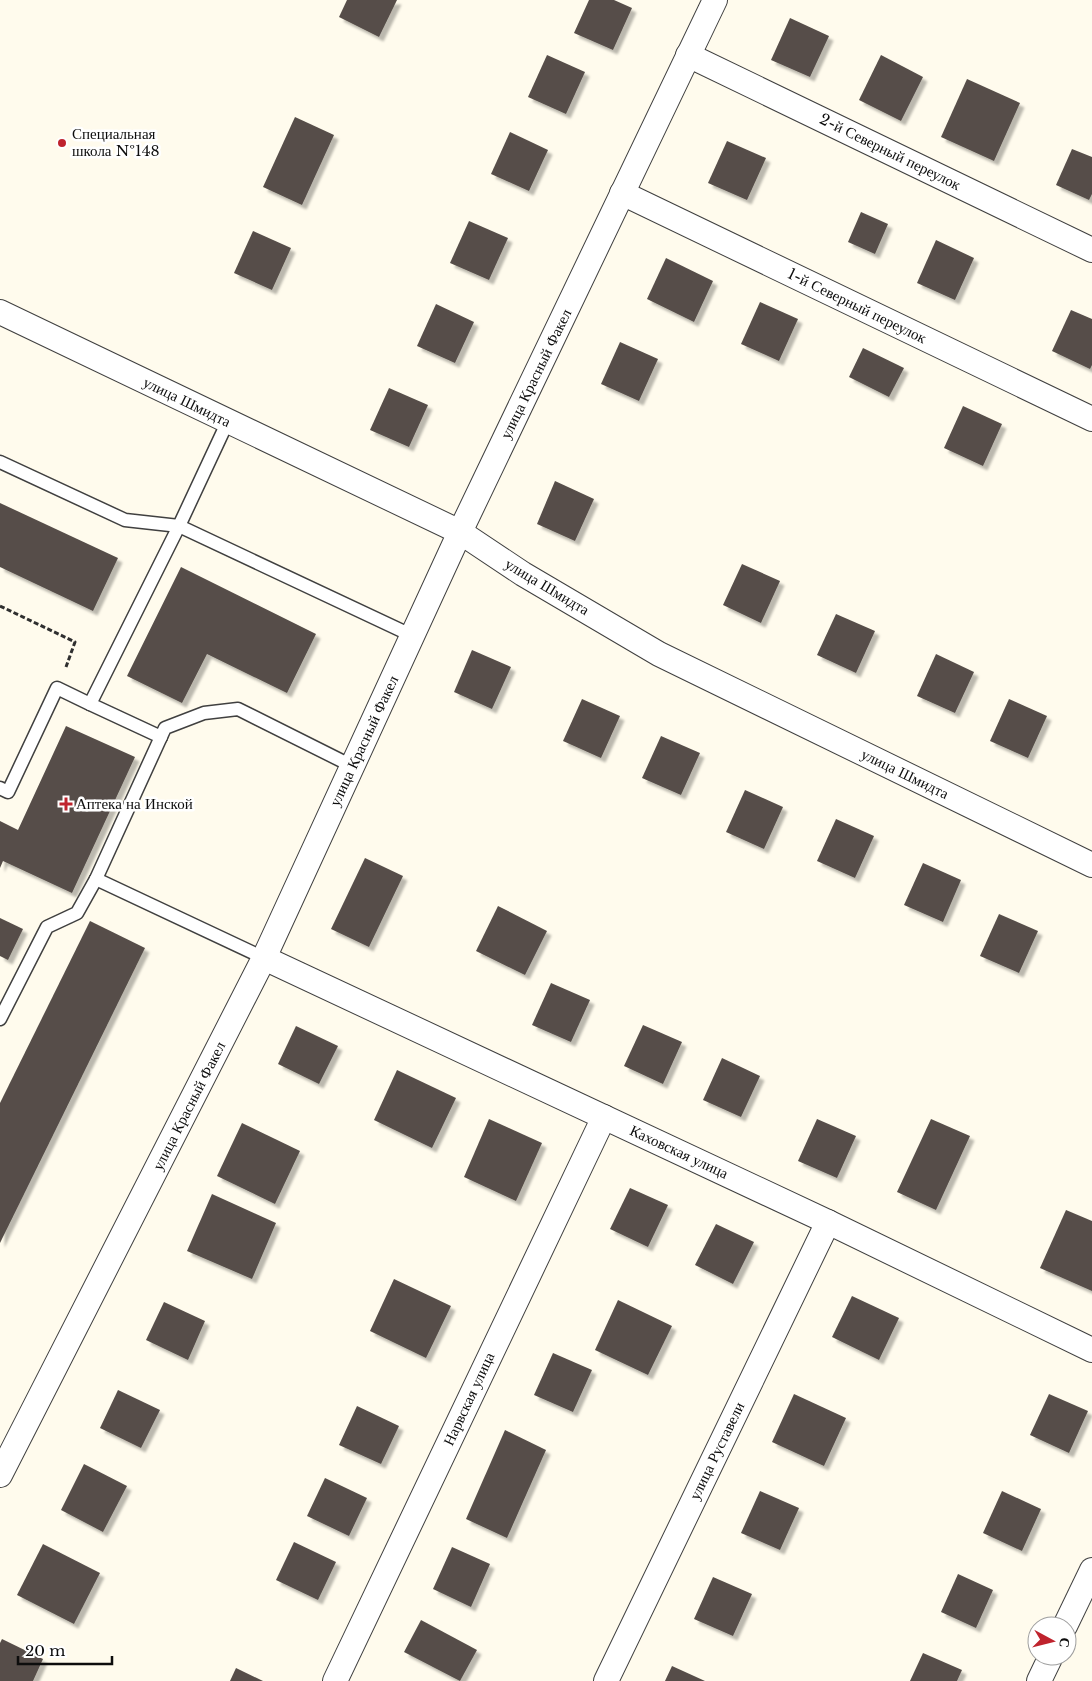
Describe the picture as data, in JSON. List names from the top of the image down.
{
  "streets": {
    "street": [
      "2-й Северный переулок",
      "1-й Северный переулок",
      "улица Красный Факел",
      "улица Шмидта",
      "Каховская улица",
      "Нарвская улица",
      "улица Руставели"
    ]
  },
  "crossings": [
    ["2-й Северный переулок", "улица Красный Факел"],
    ["1-й Северный переулок", "улица Красный Факел"],
    ["улица Красный Факел", "улица Шмидта"],
    ["улица Красный Факел", "Каховская улица"],
    ["Каховская улица", "Нарвская улица"],
    ["Каховская улица", "улица Руставели"]
  ],
  "places": {
    "other": ["Специальная школа №148"],
    "health": ["Аптека на Инской"]
  },
  "scale_bar": "20 m",
  "north": "right"
}
